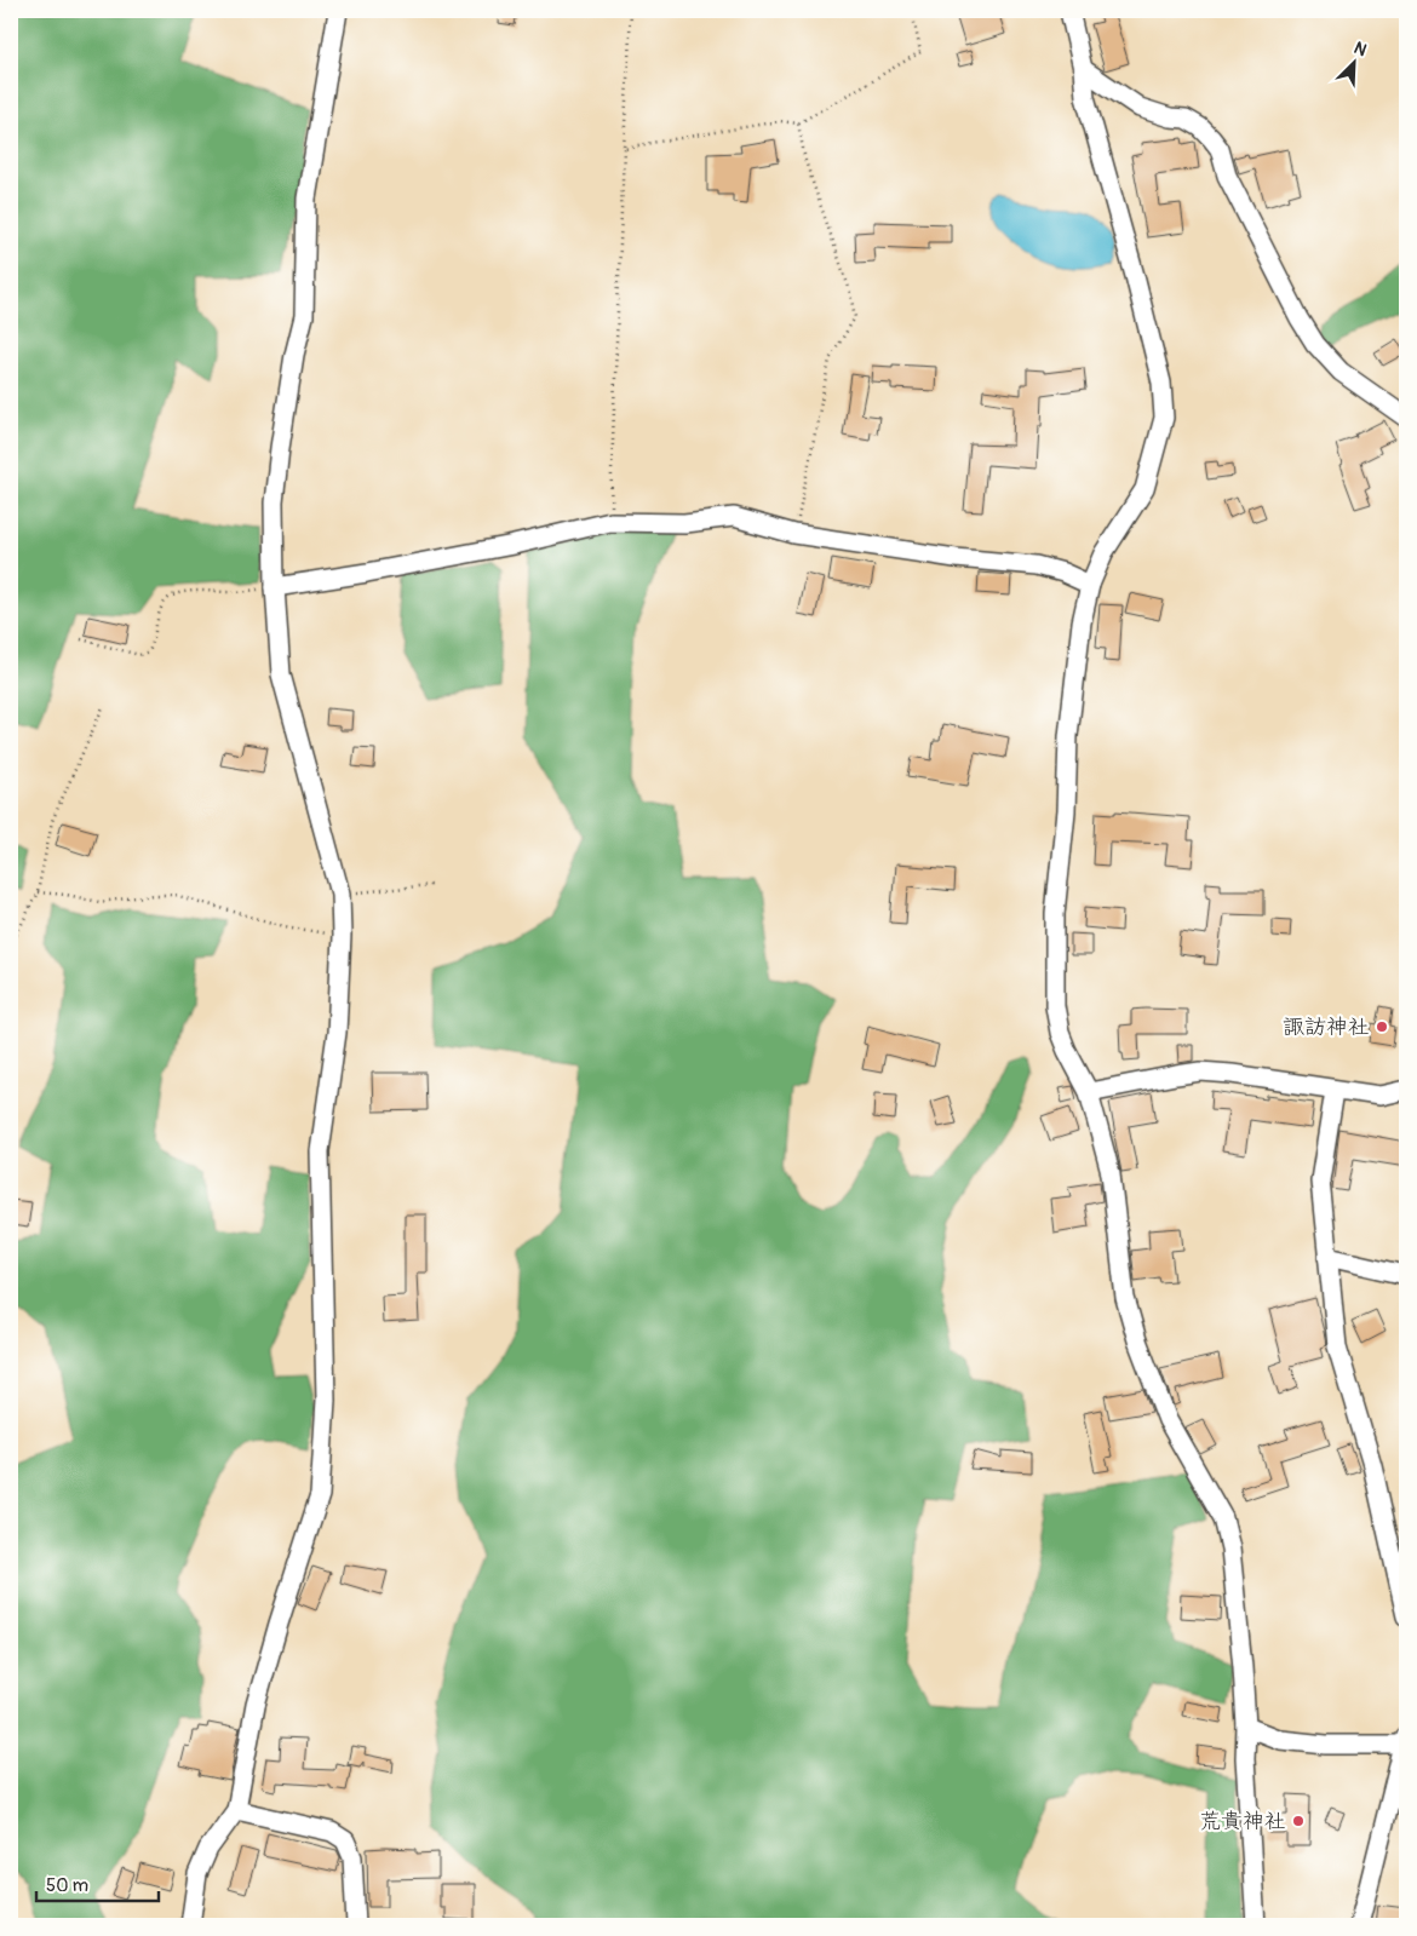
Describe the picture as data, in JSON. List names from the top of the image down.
{
  "places": ["諏訪神社", "荒貴神社"],
  "scale_bar": "50 m",
  "north": "top right"
}
